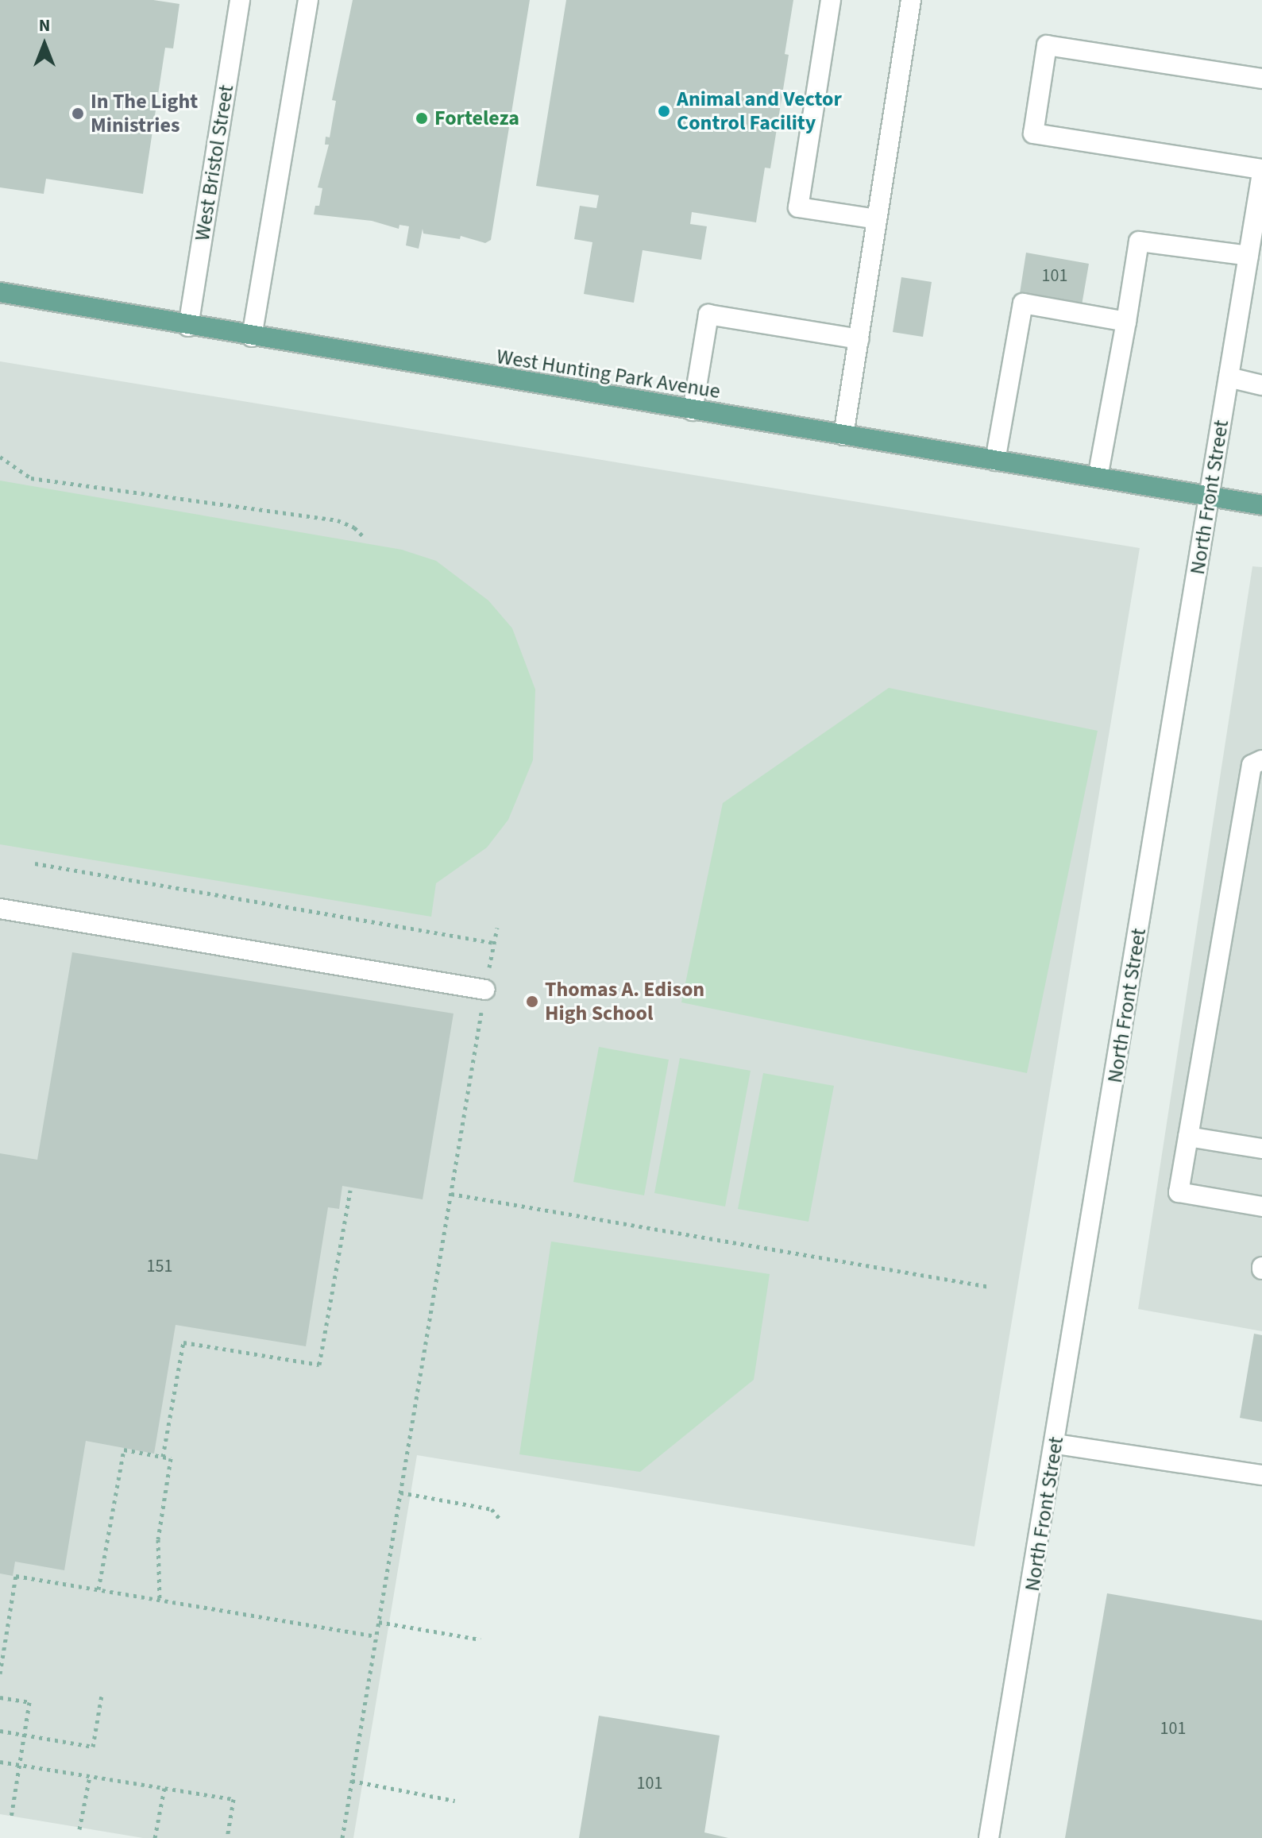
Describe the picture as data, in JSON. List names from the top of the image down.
{
  "streets": {
    "main road": ["West Hunting Park Avenue"],
    "street": ["West Bristol Street", "North Front Street"]
  },
  "crossings": [
    ["West Bristol Street", "West Hunting Park Avenue"],
    ["West Hunting Park Avenue", "North Front Street"]
  ],
  "places": [
    "Animal and Vector Control Facility",
    "In The Light Ministries",
    "Forteleza",
    "Thomas A. Edison High School"
  ],
  "house_numbers": [
    "101",
    "151",
    "101",
    "101"
  ],
  "north": "top"
}
